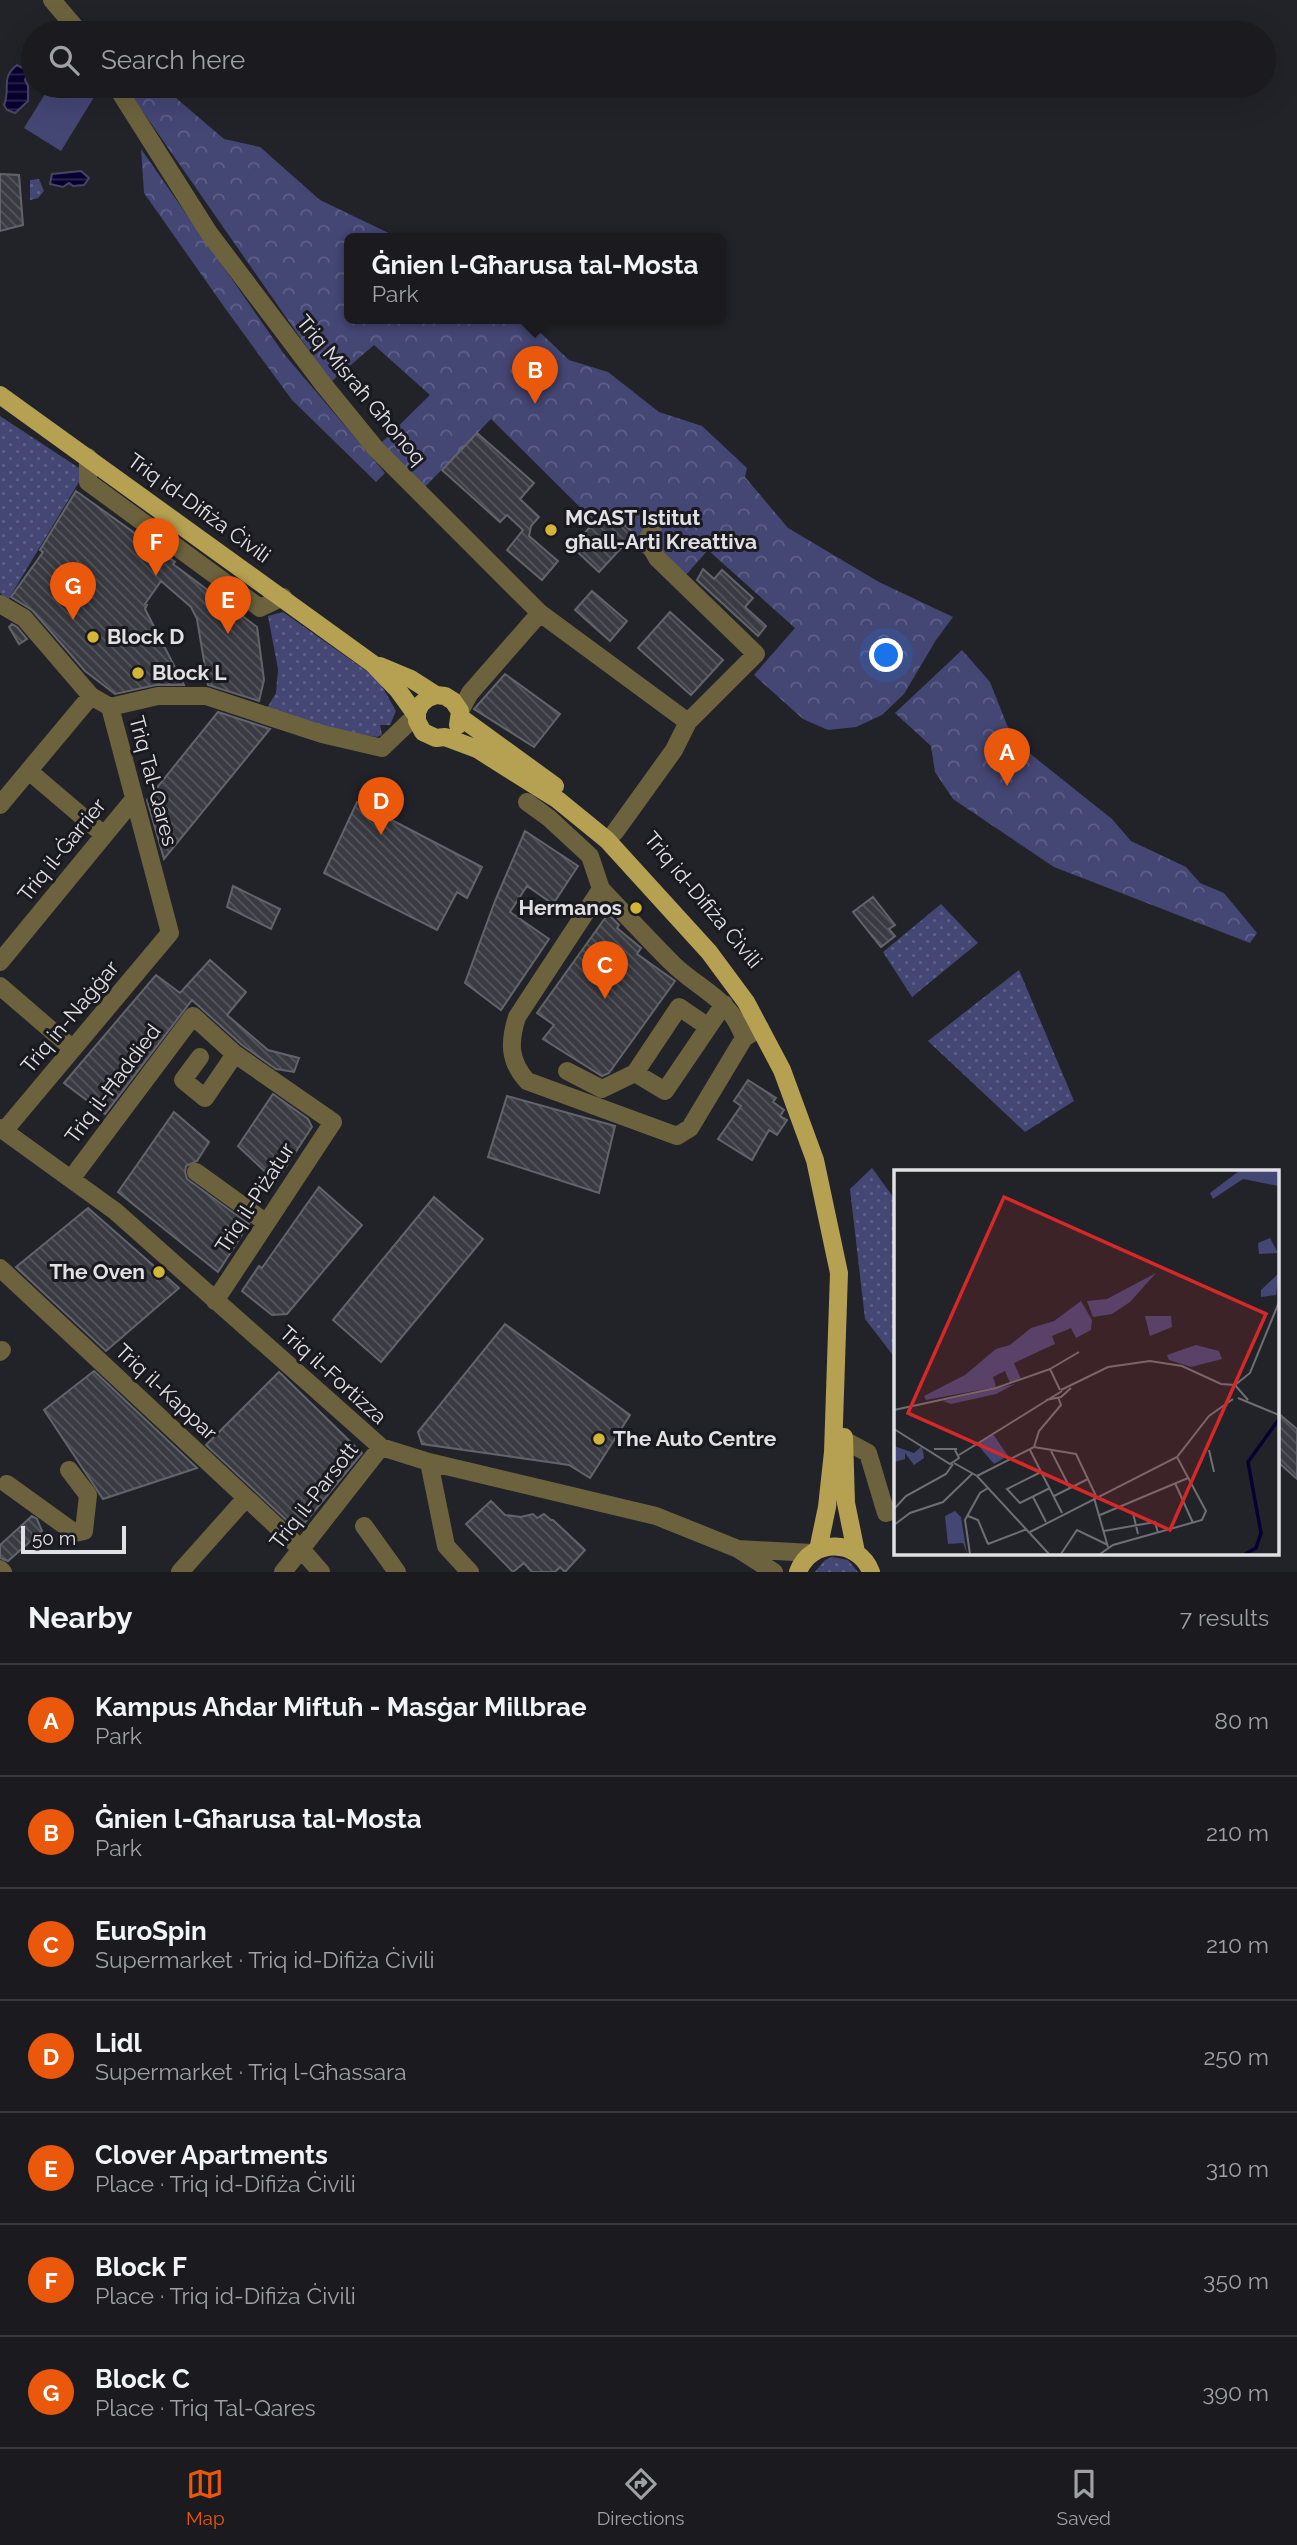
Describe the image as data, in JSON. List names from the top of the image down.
{
  "streets": {
    "main road": ["Triq id-Difiża Ċivili"],
    "street": [
      "Triq Misraħ Għonoq",
      "Triq Tal-Qares",
      "Triq il-Ġarrier",
      "Triq in-Naġġar",
      "Triq il-Ħaddied",
      "Triq il-Piżatur",
      "Triq il-Fortizza",
      "Triq il-Kappar",
      "Triq il-Parsott"
    ]
  },
  "crossings": [
    ["Triq id-Difiża Ċivili", "Triq il-Fortizza"],
    ["Triq Tal-Qares", "Triq il-Ġarrier"],
    ["Triq Tal-Qares", "Triq in-Naġġar"],
    ["Triq in-Naġġar", "Triq il-Fortizza"],
    ["Triq il-Ħaddied", "Triq il-Piżatur"],
    ["Triq il-Ħaddied", "Triq il-Fortizza"],
    ["Triq il-Piżatur", "Triq il-Fortizza"],
    ["Triq il-Fortizza", "Triq il-Parsott"],
    ["Triq il-Kappar", "Triq il-Parsott"]
  ],
  "places": [
    "MCAST Istitut għall-Arti Kreattiva",
    "Block D",
    "Block L",
    "Hermanos",
    "The Oven",
    "The Auto Centre"
  ],
  "scale_bar": "50 m",
  "page": {
    "search": "Search here",
    "popup": ["Ġnien l-Għarusa tal-Mosta", "Park"],
    "pins": [
      "B",
      "F",
      "G",
      "E",
      "A",
      "D",
      "C"
    ],
    "scale": "50 m",
    "heading": ["Nearby", "7 results"],
    "list": [
      {
        "mark": "A",
        "name": "Kampus Aħdar Miftuħ - Masġar Millbrae",
        "note": "Park",
        "value": "80 m"
      },
      {
        "mark": "B",
        "name": "Ġnien l-Għarusa tal-Mosta",
        "note": "Park",
        "value": "210 m"
      },
      {
        "mark": "C",
        "name": "EuroSpin",
        "note": "Supermarket · Triq id-Difiża Ċivili",
        "value": "210 m"
      },
      {
        "mark": "D",
        "name": "Lidl",
        "note": "Supermarket · Triq l-Għassara",
        "value": "250 m"
      },
      {
        "mark": "E",
        "name": "Clover Apartments",
        "note": "Place · Triq id-Difiża Ċivili",
        "value": "310 m"
      },
      {
        "mark": "F",
        "name": "Block F",
        "note": "Place · Triq id-Difiża Ċivili",
        "value": "350 m"
      },
      {
        "mark": "G",
        "name": "Block C",
        "note": "Place · Triq Tal-Qares",
        "value": "390 m"
      }
    ],
    "nav": ["Map", "Directions", "Saved"]
  }
}
